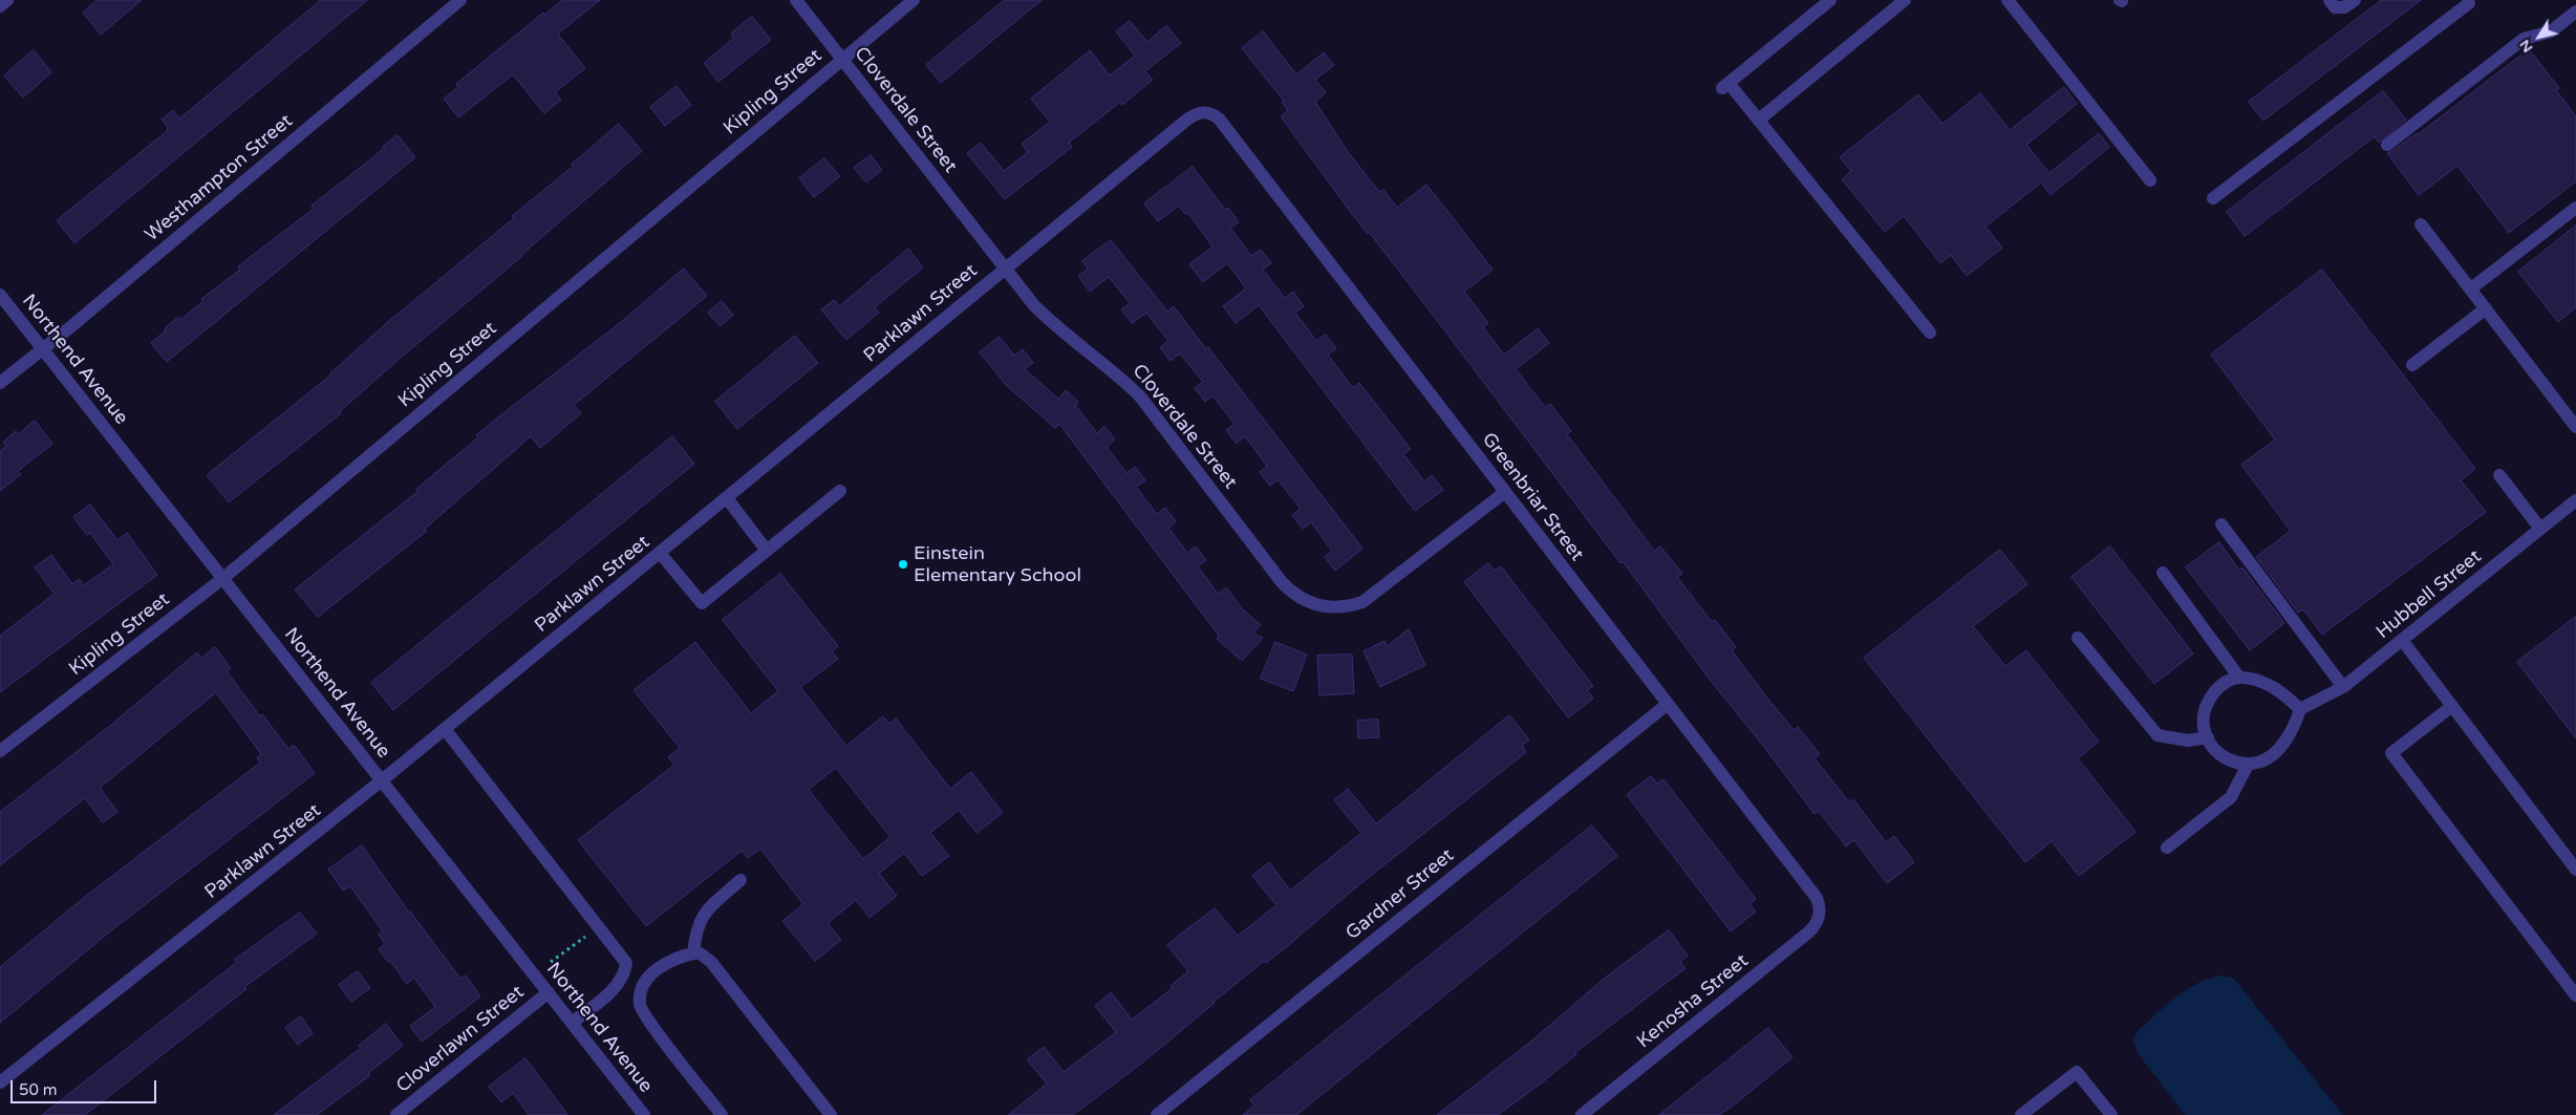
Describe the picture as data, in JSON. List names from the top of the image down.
{
  "streets": {
    "street": [
      "Kipling Street",
      "Cloverdale Street",
      "Westhampton Street",
      "Parklawn Street",
      "Northend Avenue",
      "Greenbriar Street",
      "Hubbell Street",
      "Gardner Street",
      "Kenosha Street",
      "Cloverlawn Street"
    ]
  },
  "crossings": [
    ["Kipling Street", "Cloverdale Street"],
    ["Kipling Street", "Northend Avenue"],
    ["Cloverdale Street", "Parklawn Street"],
    ["Cloverdale Street", "Greenbriar Street"],
    ["Westhampton Street", "Northend Avenue"],
    ["Parklawn Street", "Northend Avenue"],
    ["Parklawn Street", "Greenbriar Street"],
    ["Northend Avenue", "Cloverlawn Street"],
    ["Greenbriar Street", "Gardner Street"],
    ["Greenbriar Street", "Kenosha Street"]
  ],
  "places": ["Einstein Elementary School"],
  "scale_bar": "50 m",
  "north": "bottom left"
}
